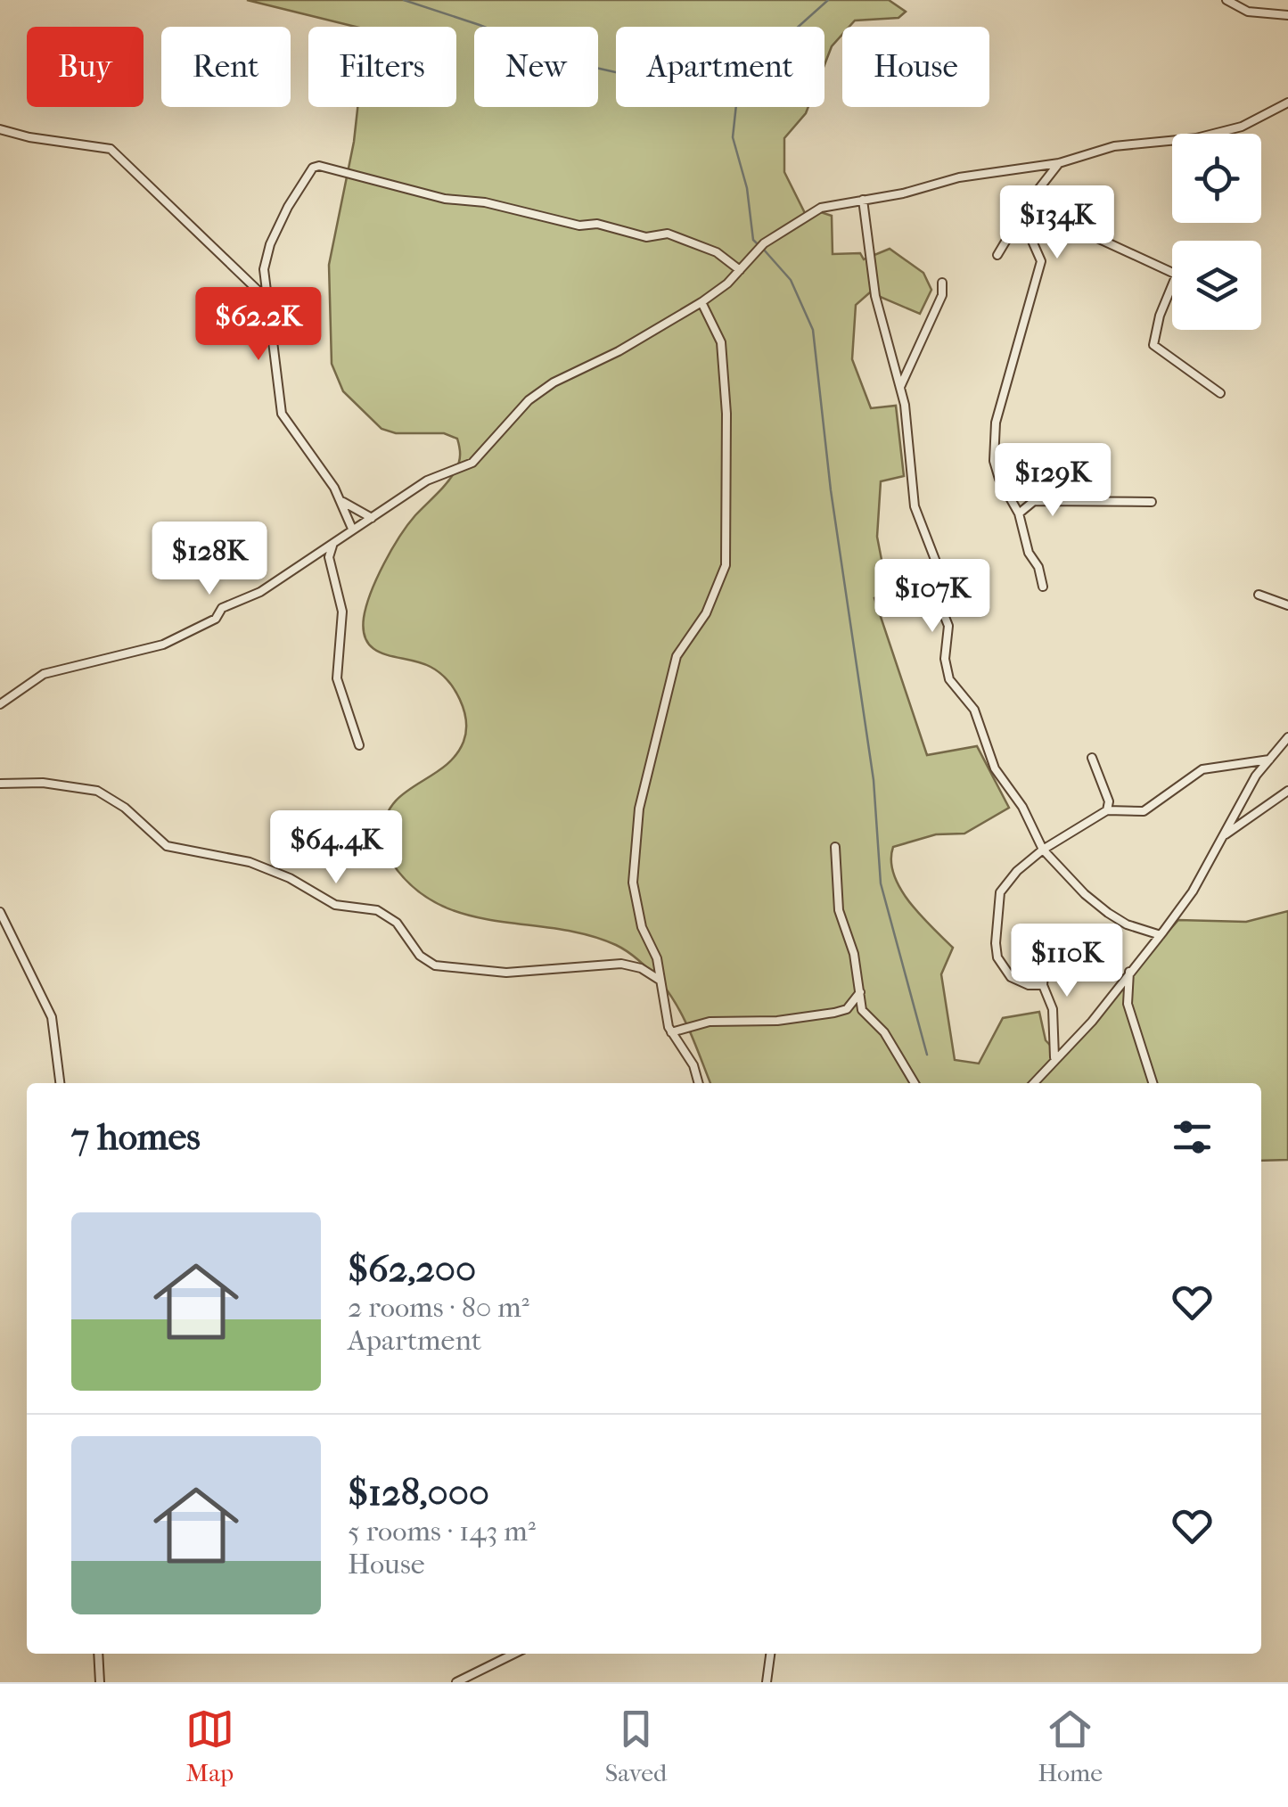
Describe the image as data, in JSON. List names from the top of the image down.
{
  "page": {
    "chip": [
      "Buy",
      "Rent",
      "Filters",
      "New",
      "Apartment",
      "House"
    ],
    "price": [
      "$134K",
      "$62.2K",
      "$129K",
      "$128K",
      "$107K",
      "$64.4K",
      "$110K"
    ],
    "heading": "7 homes",
    "list": [
      {
        "name": "$62,200",
        "note": "2 rooms · 80 m² · Apartment"
      },
      {
        "name": "$128,000",
        "note": "5 rooms · 143 m² · House"
      }
    ],
    "tabs": ["Map", "Saved", "Home"]
  }
}
